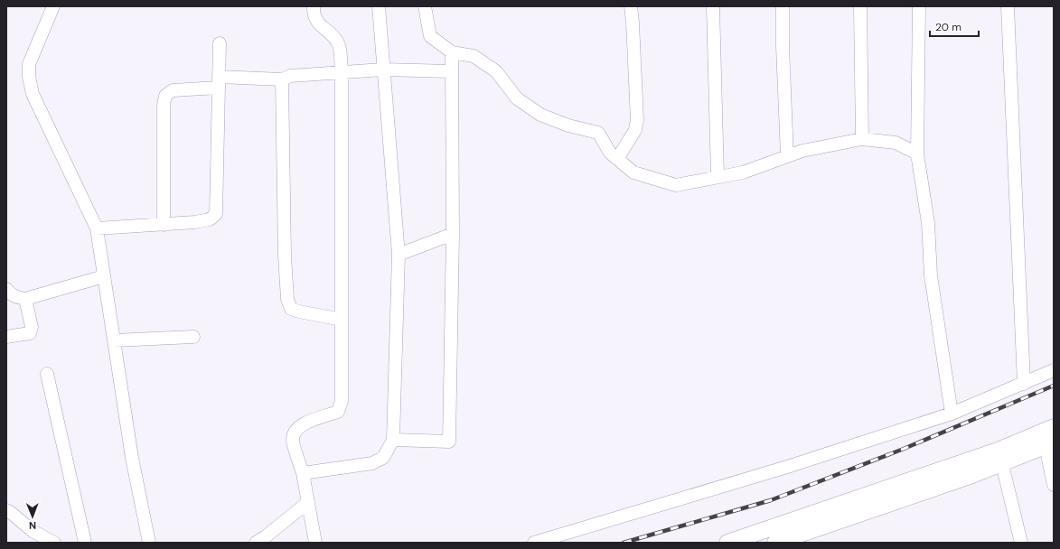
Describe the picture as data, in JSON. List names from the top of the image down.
{
  "scale_bar": "20 m",
  "north": "bottom"
}
